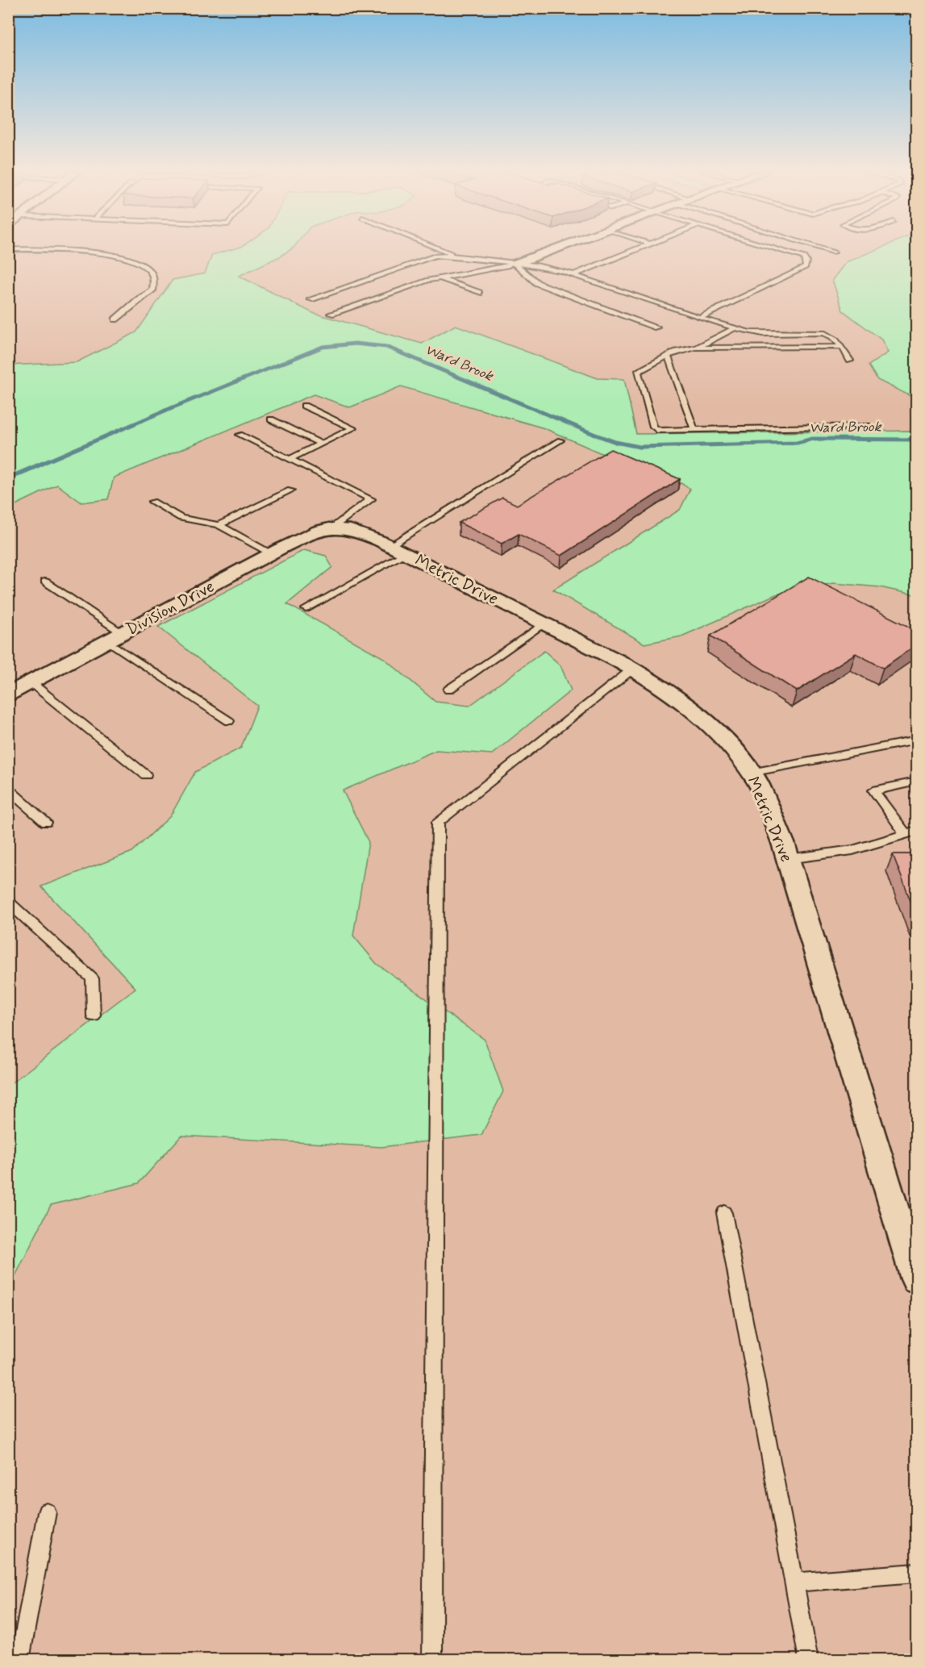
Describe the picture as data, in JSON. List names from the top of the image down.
{
  "streets": {
    "street": ["Metric Drive", "Division Drive"]
  },
  "crossings": [
    ["Metric Drive", "Division Drive"]
  ],
  "water": ["Ward Brook"]
}
